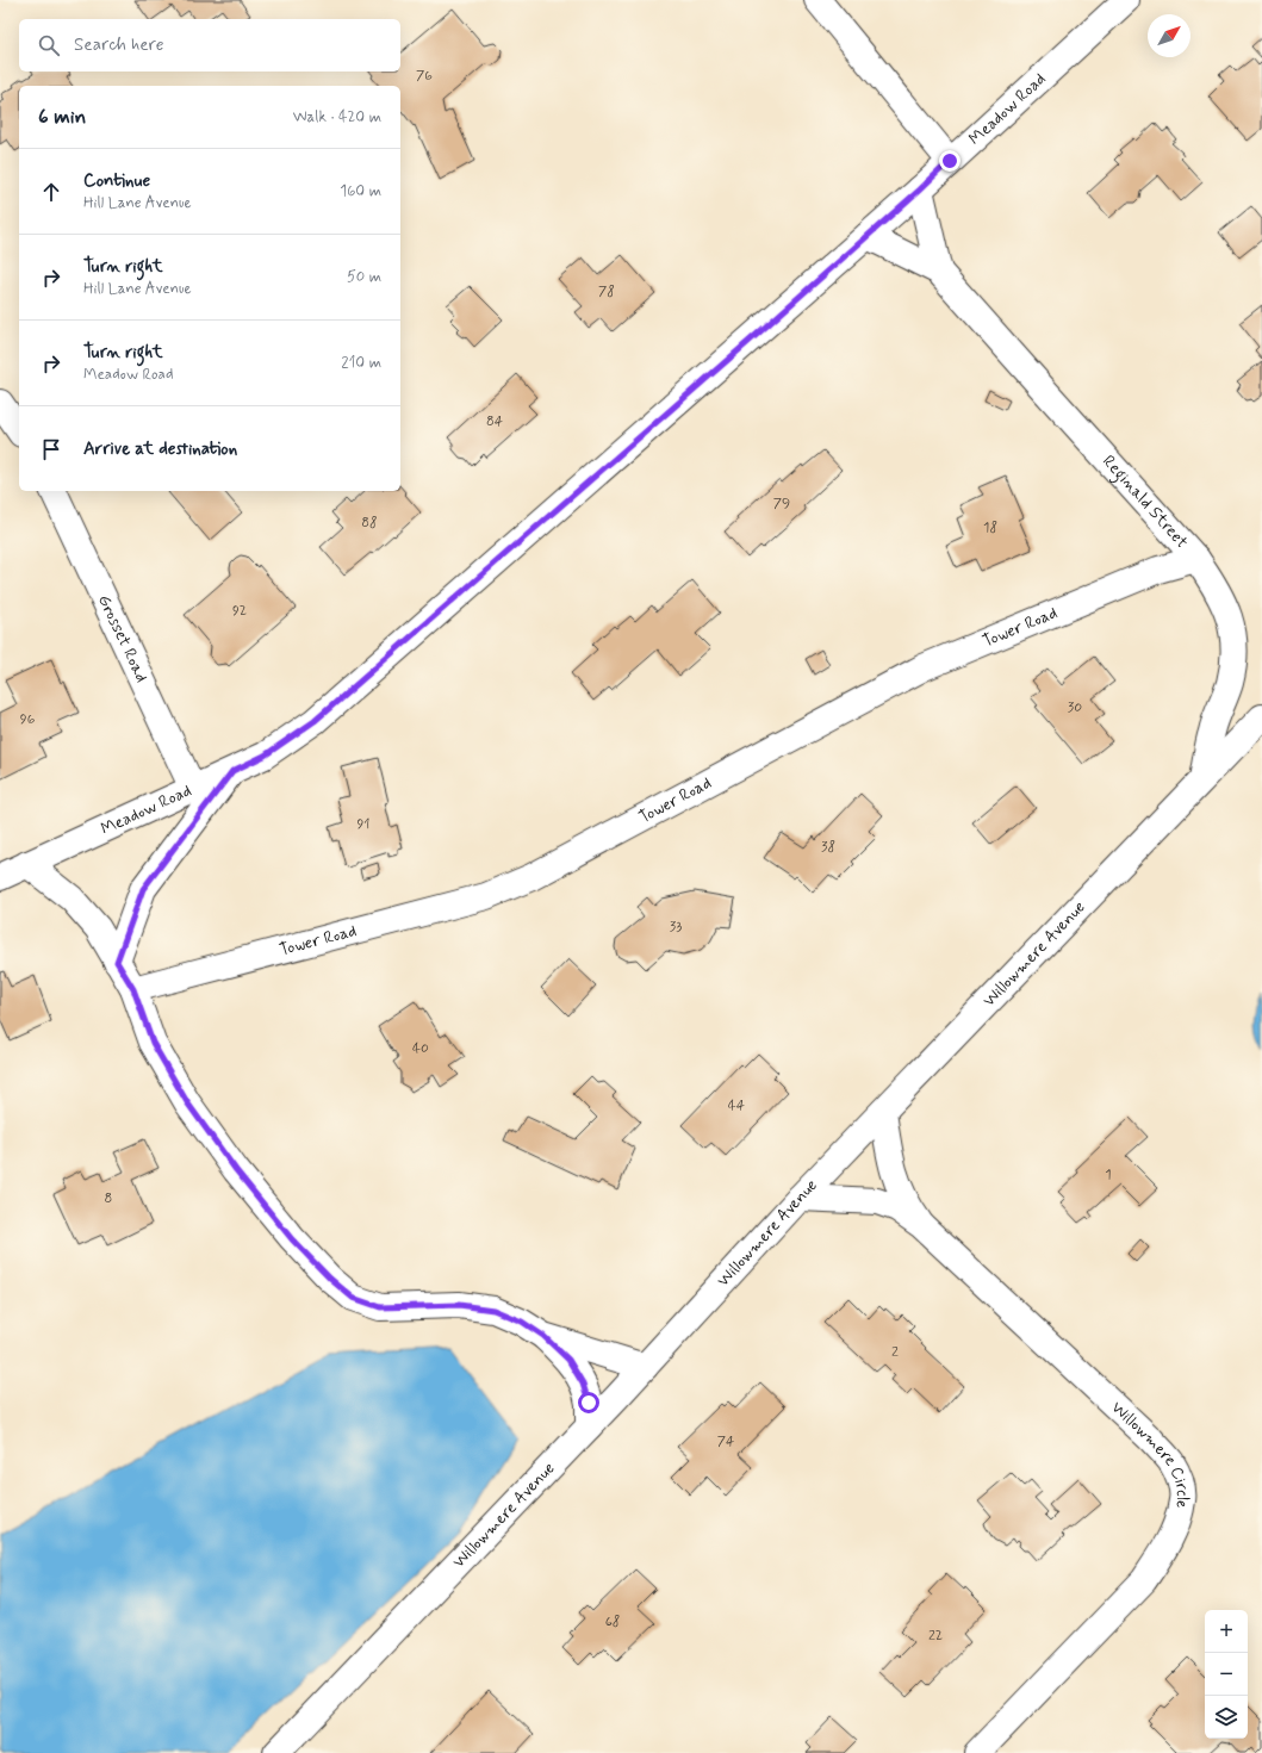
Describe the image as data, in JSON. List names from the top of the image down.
{
  "streets": {
    "street": [
      "Meadow Road",
      "Reginald Street",
      "Tower Road",
      "Grosset Road",
      "Willowmere Avenue",
      "Willowmere Circle"
    ]
  },
  "crossings": [
    ["Meadow Road", "Reginald Street"],
    ["Meadow Road", "Grosset Road"],
    ["Reginald Street", "Tower Road"],
    ["Reginald Street", "Willowmere Avenue"],
    ["Willowmere Avenue", "Willowmere Circle"]
  ],
  "house_numbers": [
    "76",
    "78",
    "84",
    "79",
    "88",
    "18",
    "92",
    "30",
    "96",
    "91",
    "38",
    "33",
    "40",
    "44",
    "1",
    "8",
    "2",
    "74",
    "68",
    "22"
  ],
  "north": "top right",
  "page": {
    "search": "Search here",
    "heading": ["6 min", "Walk · 420 m"],
    "list": [
      ["Continue", "Hill Lane Avenue", "160 m"],
      ["Turn right", "Hill Lane Avenue", "50 m"],
      ["Turn right", "Meadow Road", "210 m"],
      "Arrive at destination"
    ],
    "map_buttons": ["+", "−"]
  }
}
